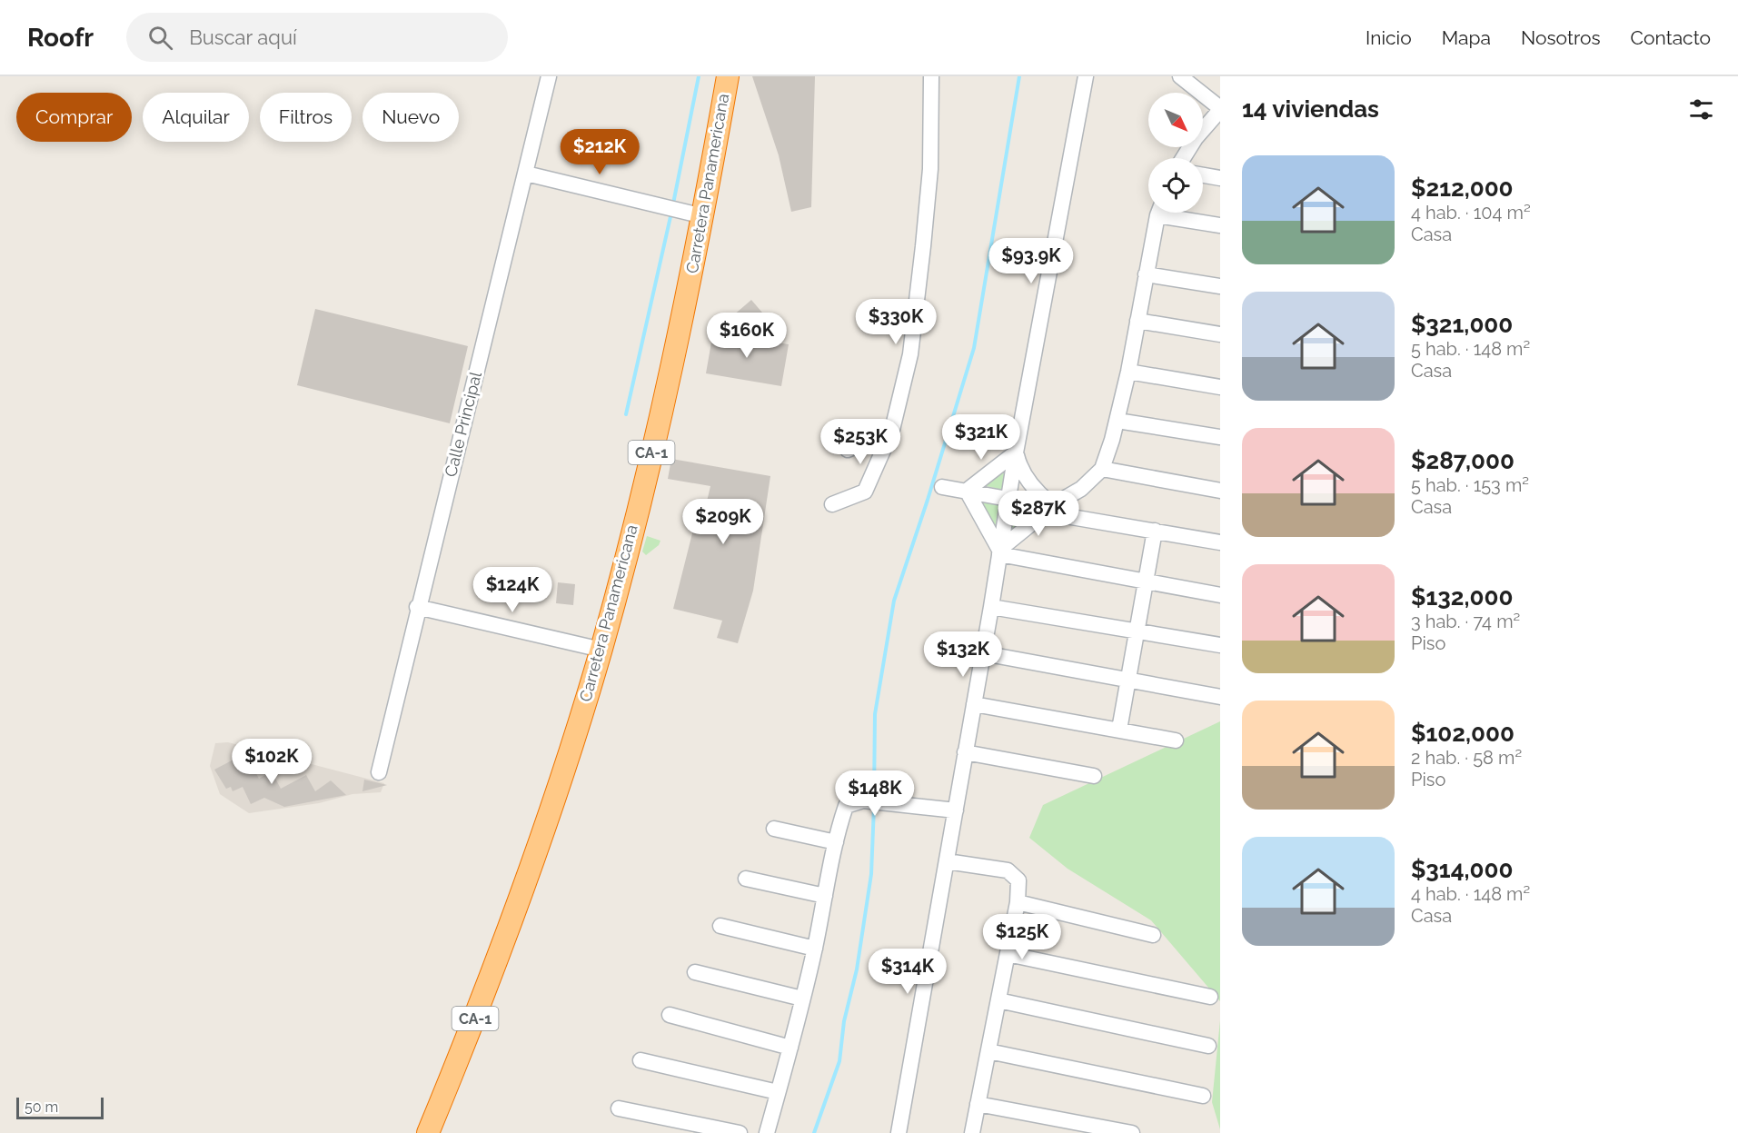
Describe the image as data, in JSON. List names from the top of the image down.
{
  "streets": {
    "highway": ["Carretera Panamericana", "CA-1"],
    "street": ["Calle Principal"]
  },
  "scale_bar": "50 m",
  "north": "bottom right",
  "page": {
    "header": "Roofr",
    "search": "Buscar aquí",
    "nav": [
      "Inicio",
      "Mapa",
      "Nosotros",
      "Contacto"
    ],
    "heading": "14 viviendas",
    "chip": [
      "Comprar",
      "Alquilar",
      "Filtros",
      "Nuevo"
    ],
    "price": [
      "$212K",
      "$93.9K",
      "$330K",
      "$160K",
      "$321K",
      "$253K",
      "$287K",
      "$209K",
      "$124K",
      "$132K",
      "$102K",
      "$148K",
      "$125K",
      "$314K"
    ],
    "list": [
      {
        "name": "$212,000",
        "note": "4 hab. · 104 m² · Casa"
      },
      {
        "name": "$321,000",
        "note": "5 hab. · 148 m² · Casa"
      },
      {
        "name": "$287,000",
        "note": "5 hab. · 153 m² · Casa"
      },
      {
        "name": "$132,000",
        "note": "3 hab. · 74 m² · Piso"
      },
      {
        "name": "$102,000",
        "note": "2 hab. · 58 m² · Piso"
      },
      {
        "name": "$314,000",
        "note": "4 hab. · 148 m² · Casa"
      }
    ],
    "scale": "50 m"
  }
}
